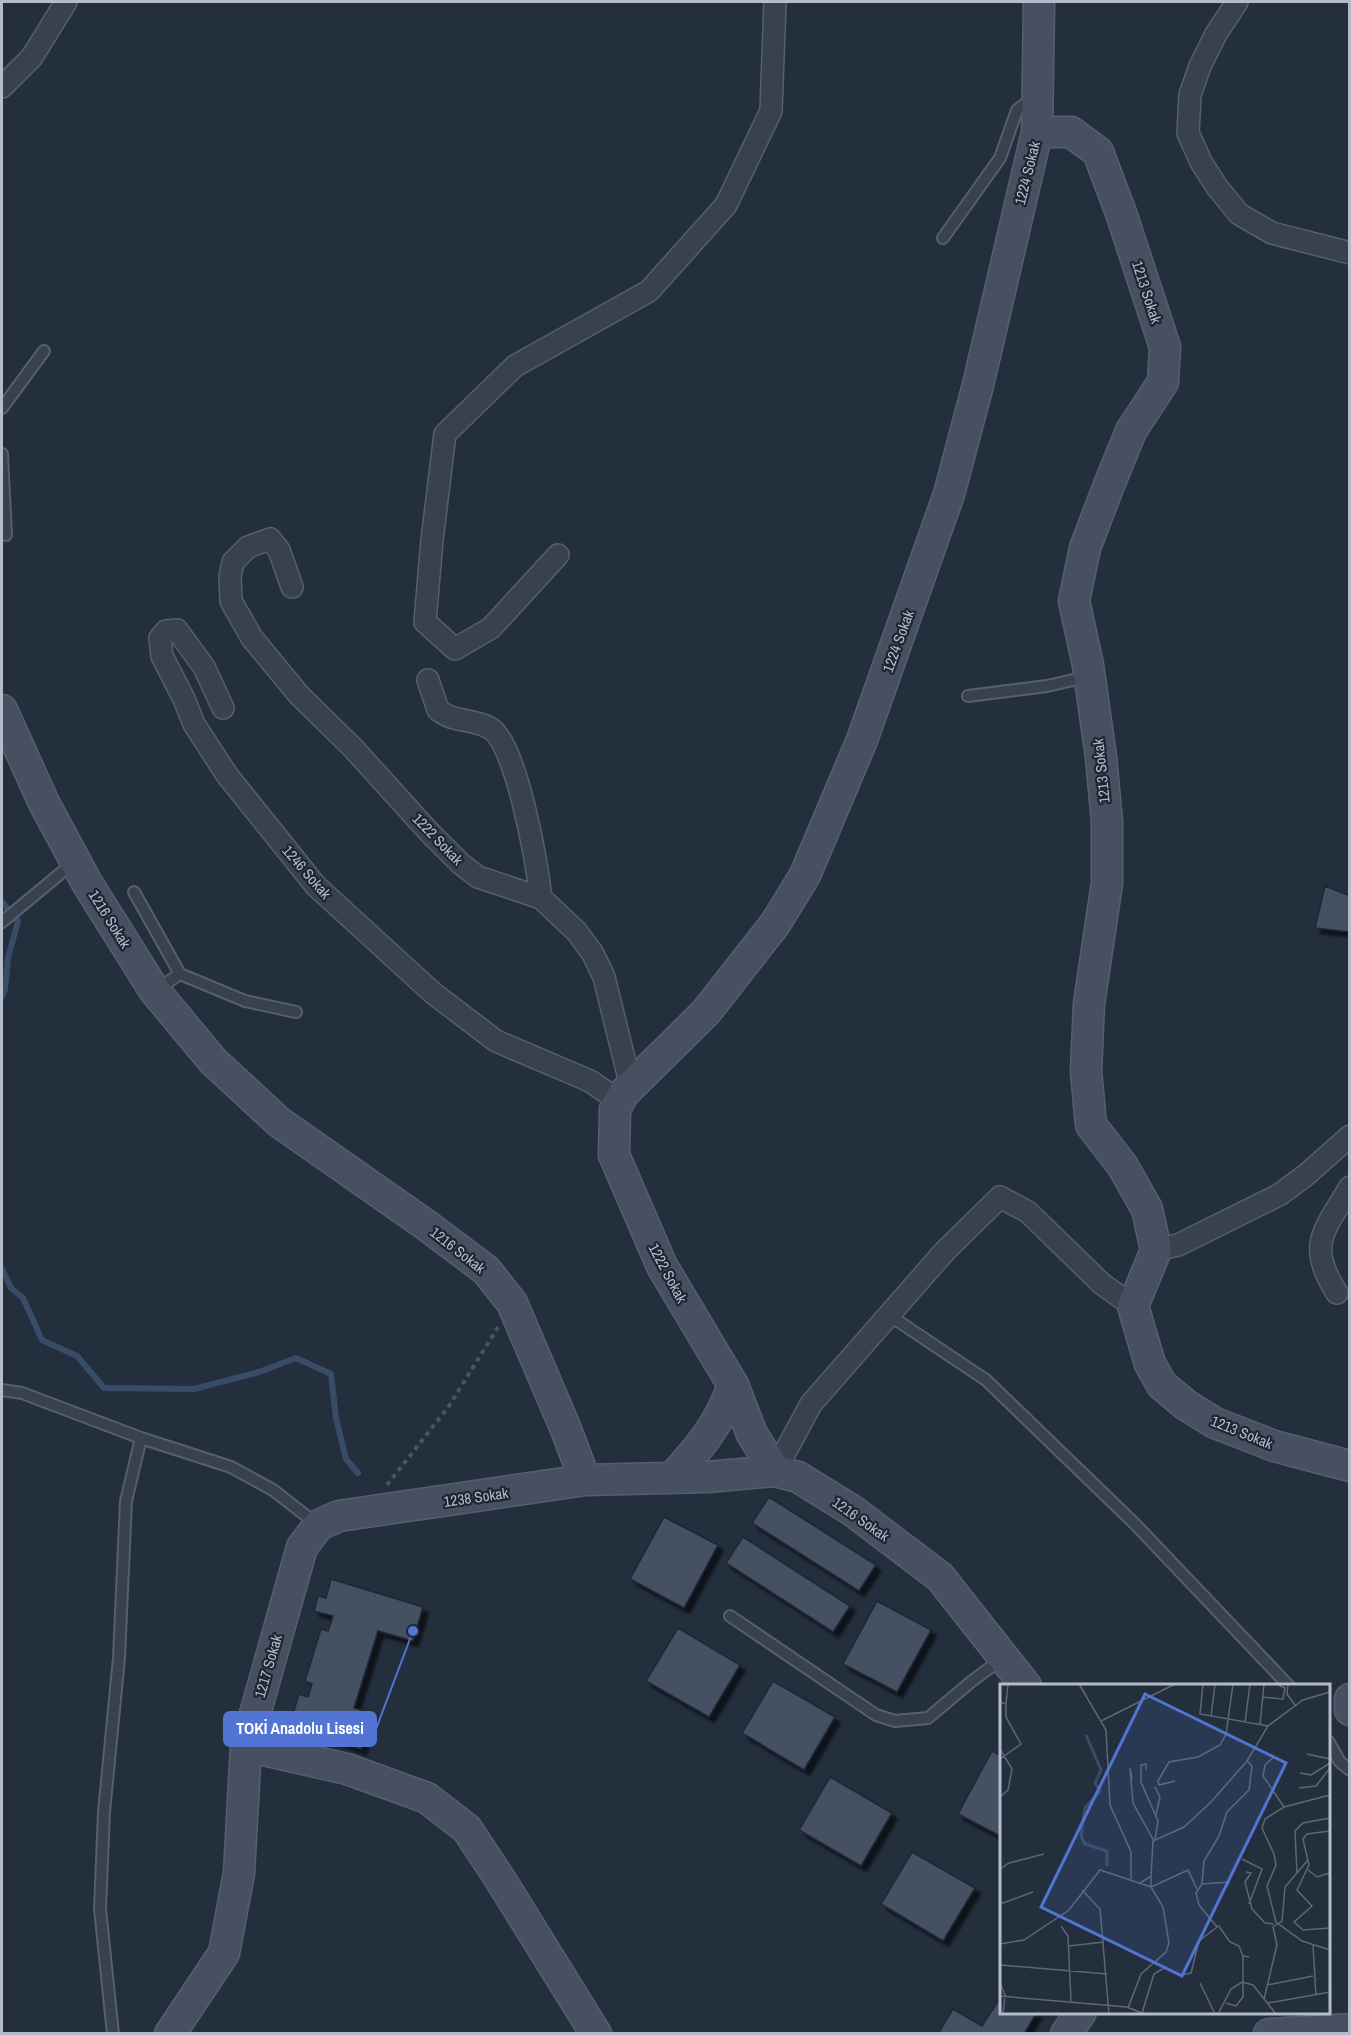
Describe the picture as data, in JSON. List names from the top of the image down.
{
  "streets": {
    "street": [
      "1224 Sokak",
      "1213 Sokak",
      "1222 Sokak",
      "1246 Sokak",
      "1216 Sokak",
      "1238 Sokak",
      "1217 Sokak"
    ]
  },
  "crossings": [
    ["1224 Sokak", "1213 Sokak"],
    ["1224 Sokak", "1222 Sokak"],
    ["1224 Sokak", "1246 Sokak"],
    ["1222 Sokak", "1246 Sokak"],
    ["1222 Sokak", "1216 Sokak"],
    ["1216 Sokak", "1238 Sokak"]
  ],
  "places": ["TOKİ Anadolu Lisesi"]
}
